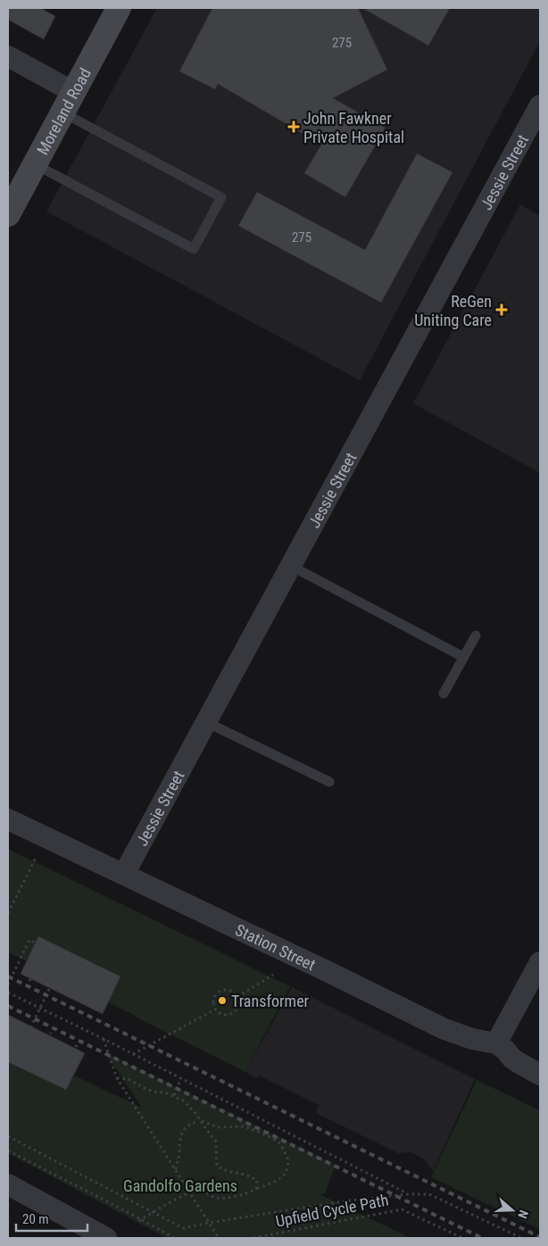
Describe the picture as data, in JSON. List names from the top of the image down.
{
  "streets": {
    "main road": ["Moreland Road"],
    "street": ["Jessie Street", "Station Street"],
    "path": ["Upfield Cycle Path"]
  },
  "crossings": [
    ["Jessie Street", "Station Street"]
  ],
  "parks": ["Gandolfo Gardens"],
  "places": {
    "health": ["John Fawkner Private Hospital", "ReGen Uniting Care"],
    "other": ["Transformer"]
  },
  "house_numbers": ["275", "275"],
  "scale_bar": "20 m",
  "north": "right"
}
